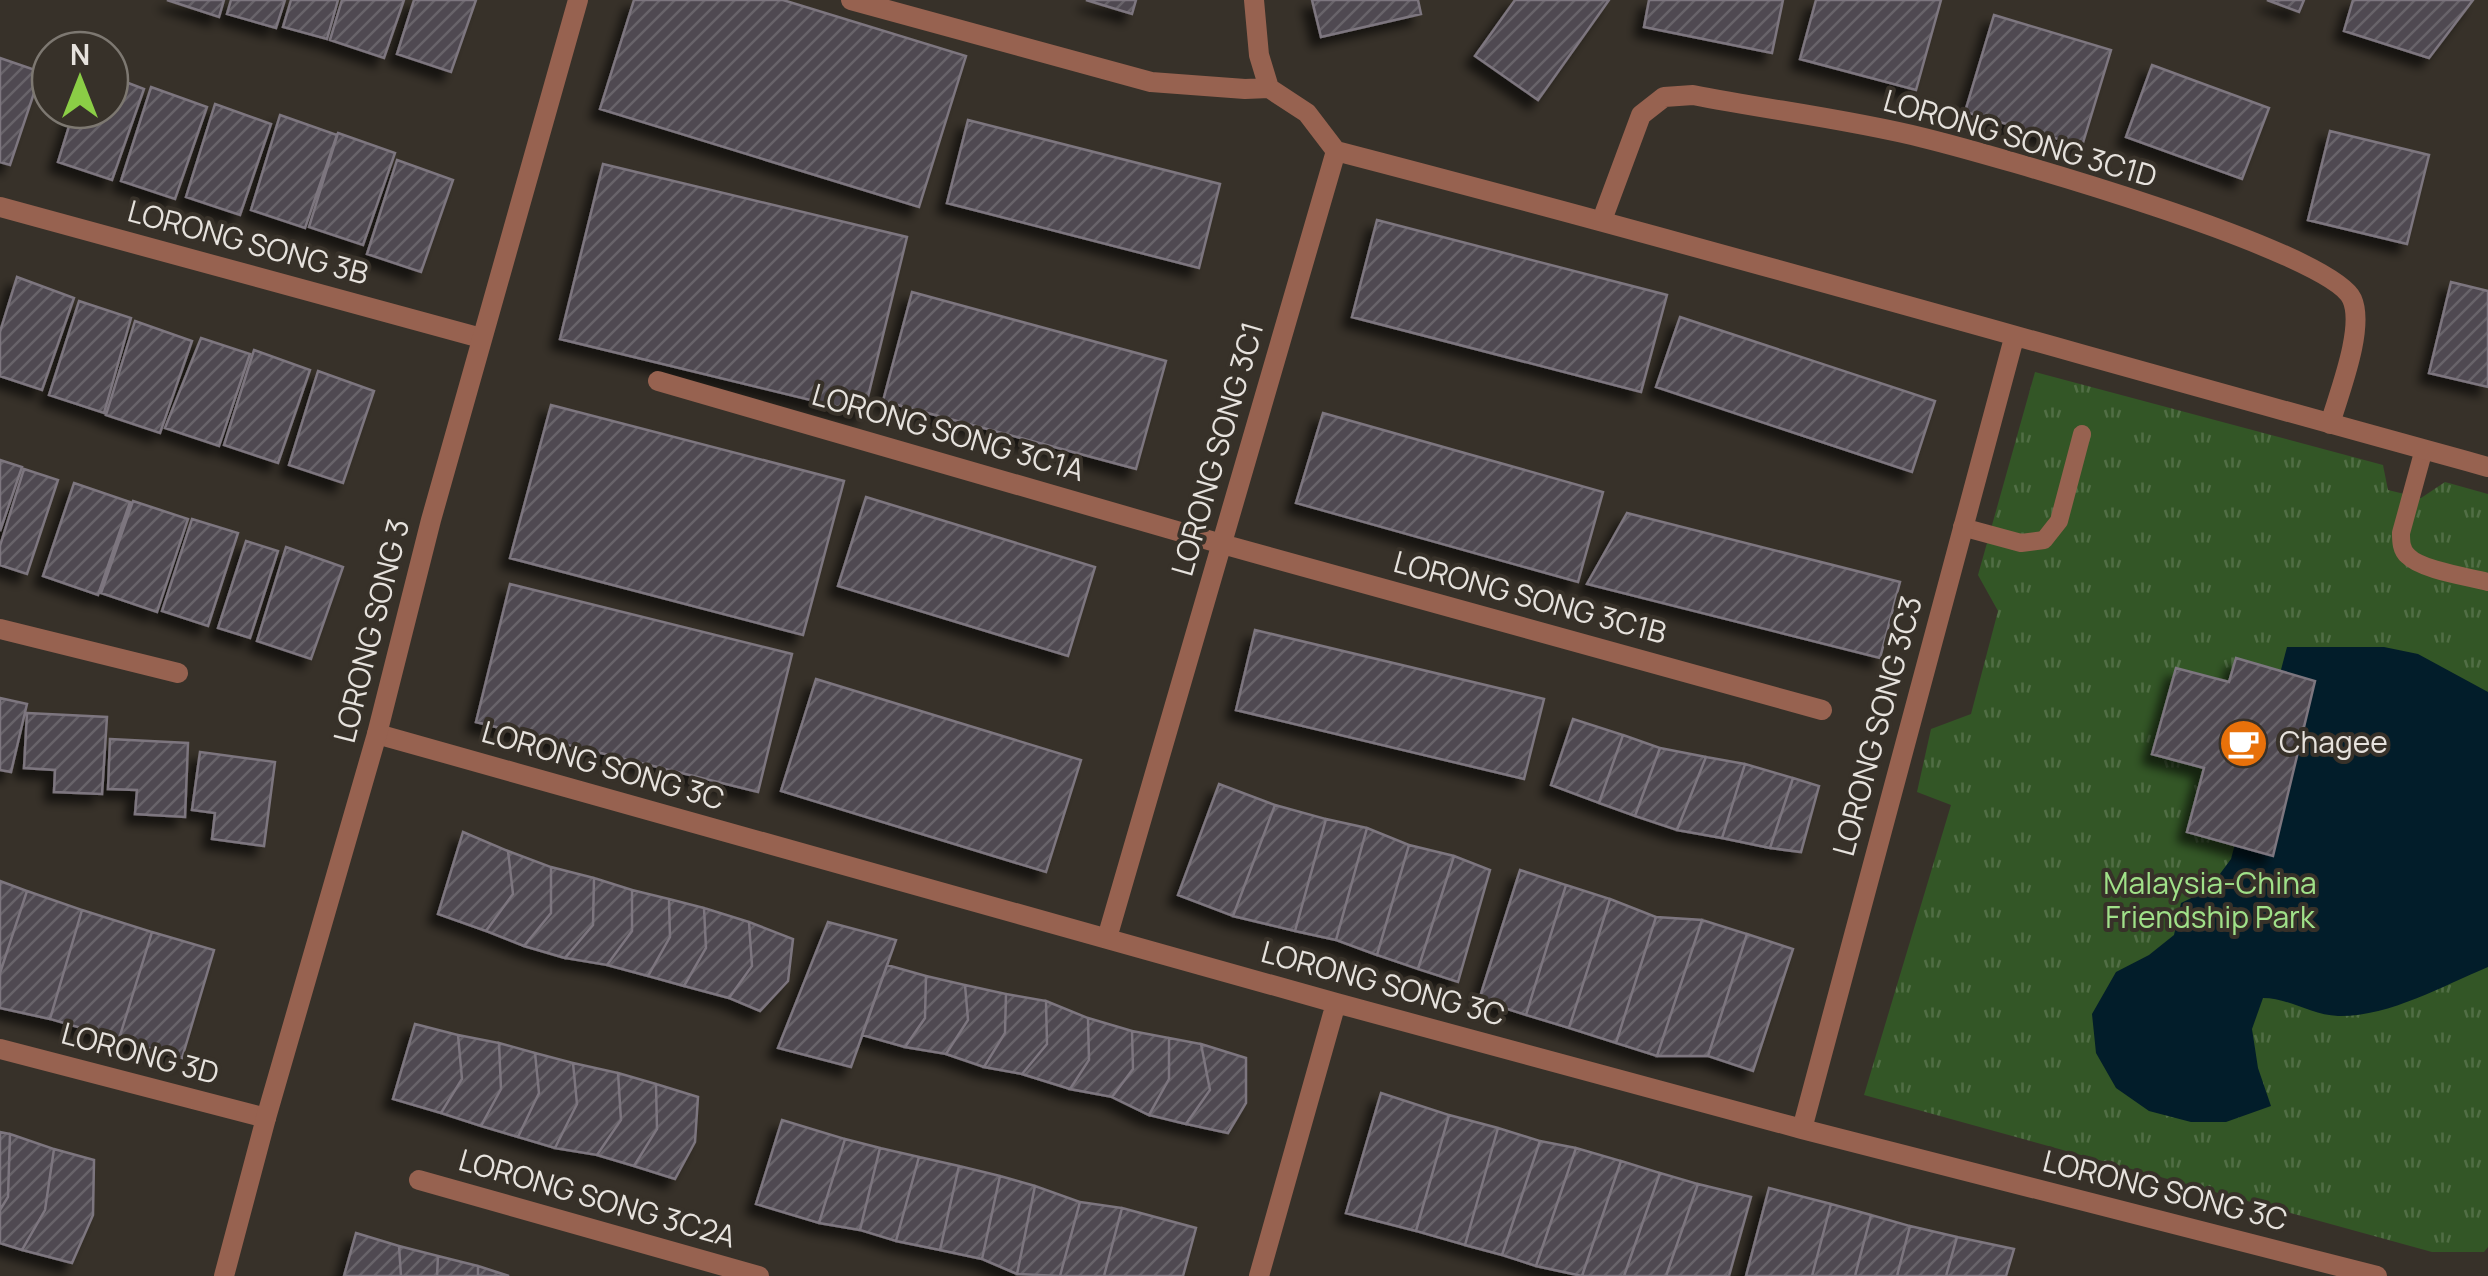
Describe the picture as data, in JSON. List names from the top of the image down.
{
  "streets": {
    "street": [
      "LORONG SONG 3C1D",
      "LORONG SONG 3B",
      "LORONG SONG 3C1A",
      "LORONG SONG 3C1",
      "LORONG SONG 3C1B",
      "LORONG SONG 3",
      "LORONG SONG 3C3",
      "LORONG SONG 3C",
      "LORONG 3D",
      "LORONG SONG 3C2A"
    ]
  },
  "crossings": [
    ["LORONG SONG 3B", "LORONG SONG 3"],
    ["LORONG SONG 3C1A", "LORONG SONG 3C1"],
    ["LORONG SONG 3C1A", "LORONG SONG 3C1B"],
    ["LORONG SONG 3C1", "LORONG SONG 3C1B"],
    ["LORONG SONG 3C1", "LORONG SONG 3C"],
    ["LORONG SONG 3", "LORONG SONG 3C"],
    ["LORONG SONG 3", "LORONG 3D"],
    ["LORONG SONG 3C3", "LORONG SONG 3C"]
  ],
  "parks": ["Malaysia-China Friendship Park"],
  "places": {
    "cafe": ["Chagee"]
  },
  "north": "top"
}
